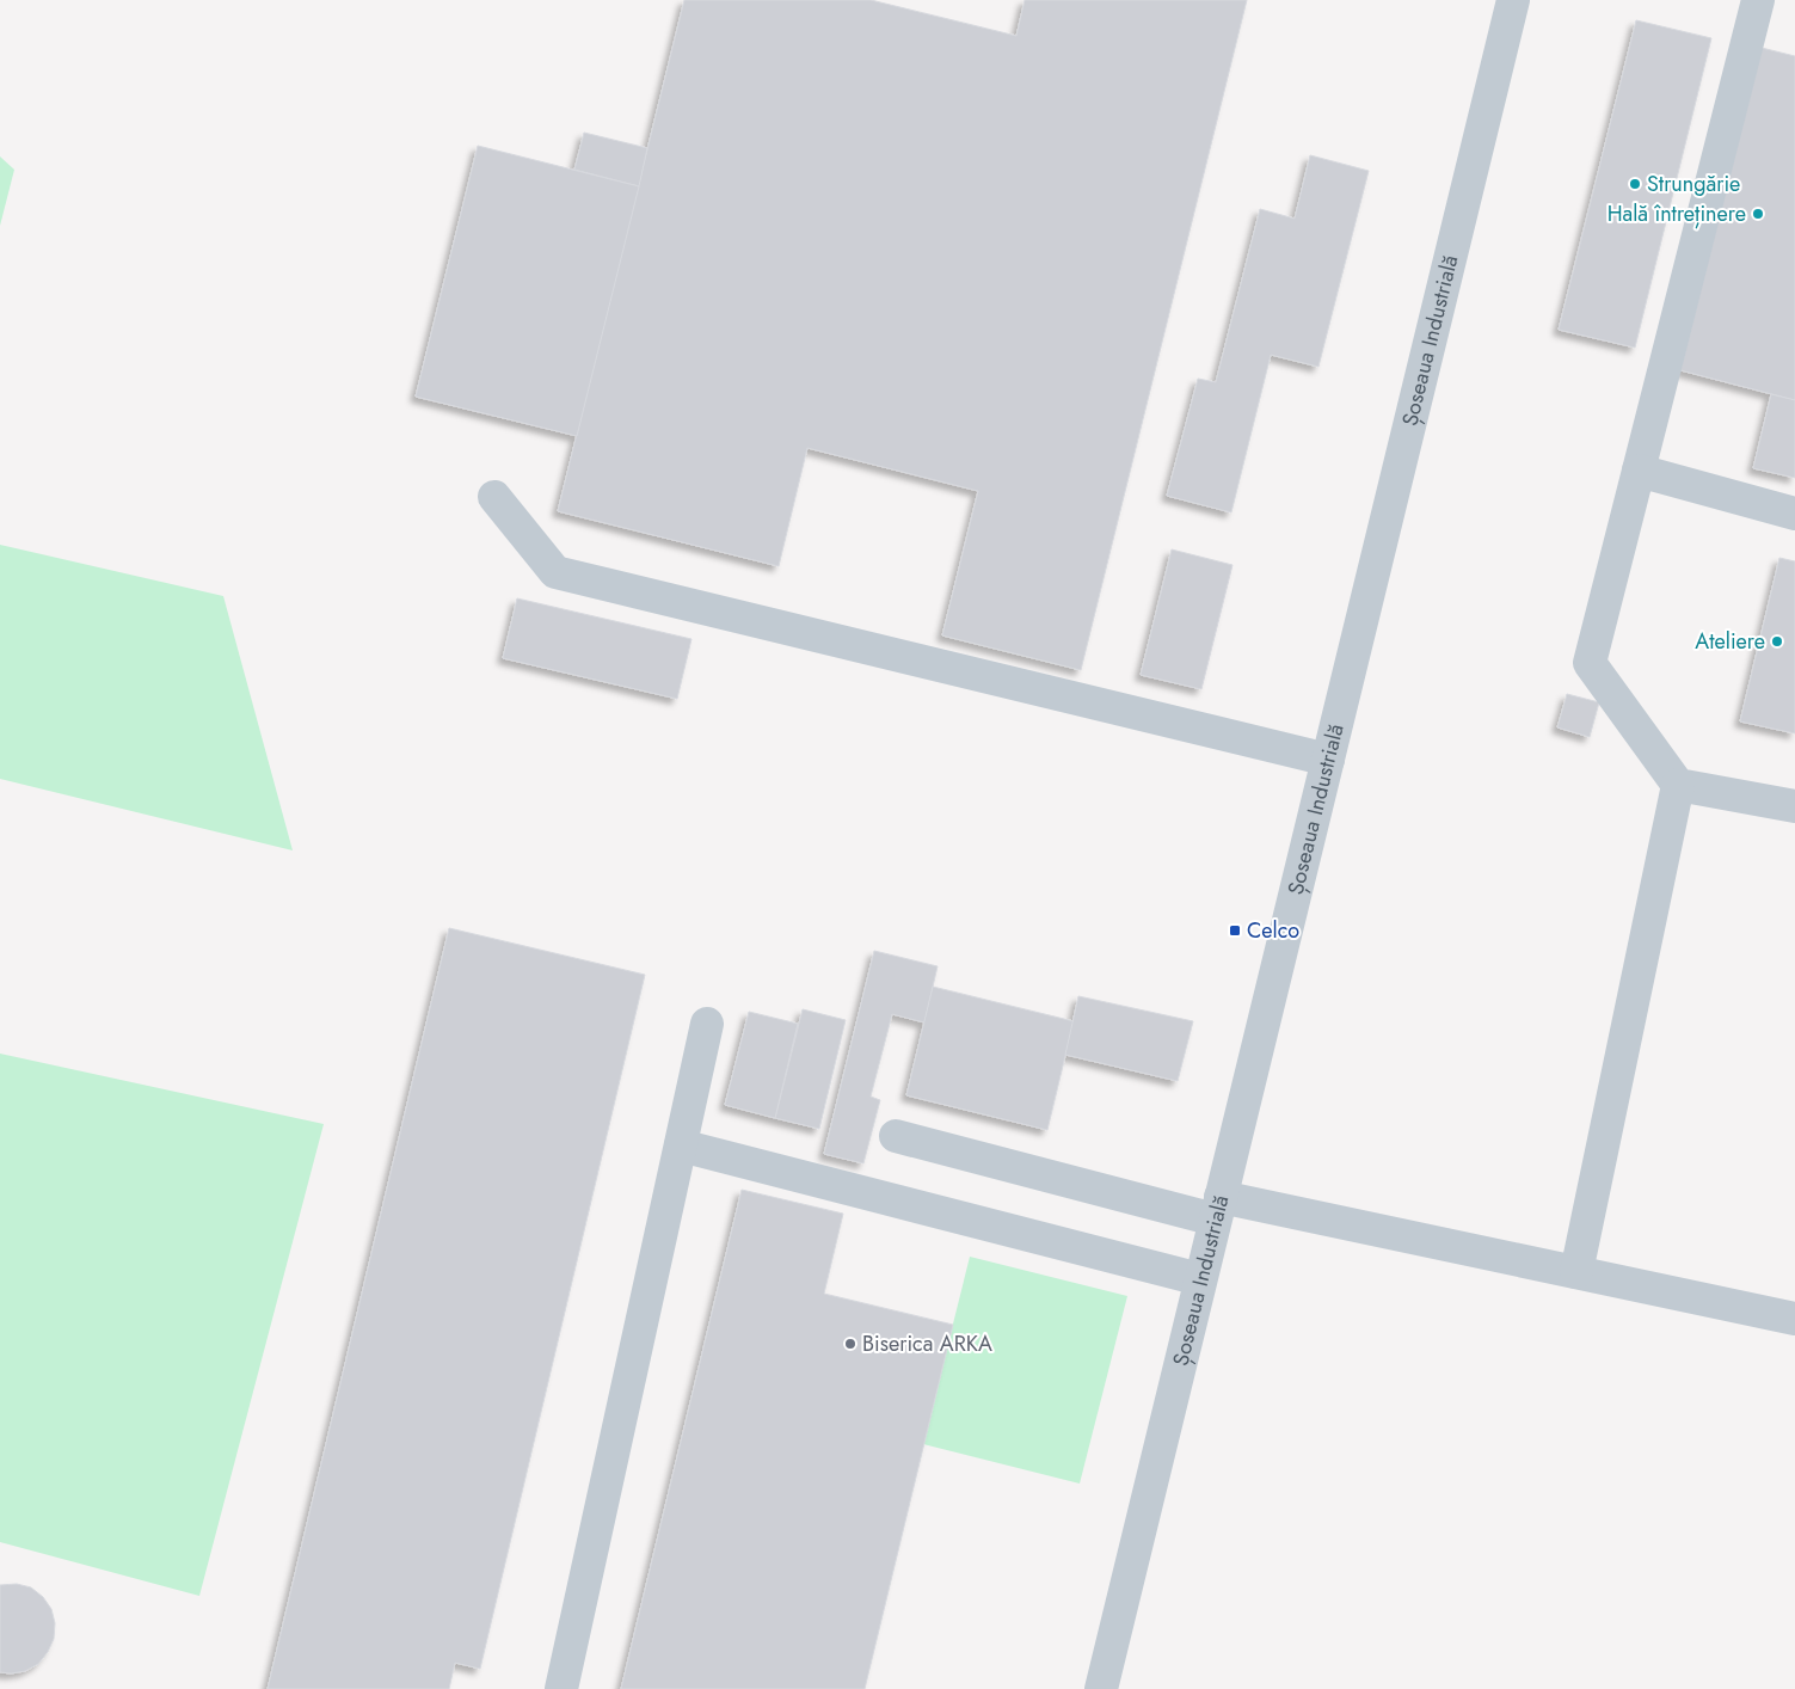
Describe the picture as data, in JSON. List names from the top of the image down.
{
  "streets": {
    "street": ["Șoseaua Industrială"]
  },
  "places": {
    "other": [
      "Strungărie",
      "Hală întreținere",
      "Ateliere",
      "Biserica ARKA"
    ],
    "transit": ["Celco"]
  }
}
